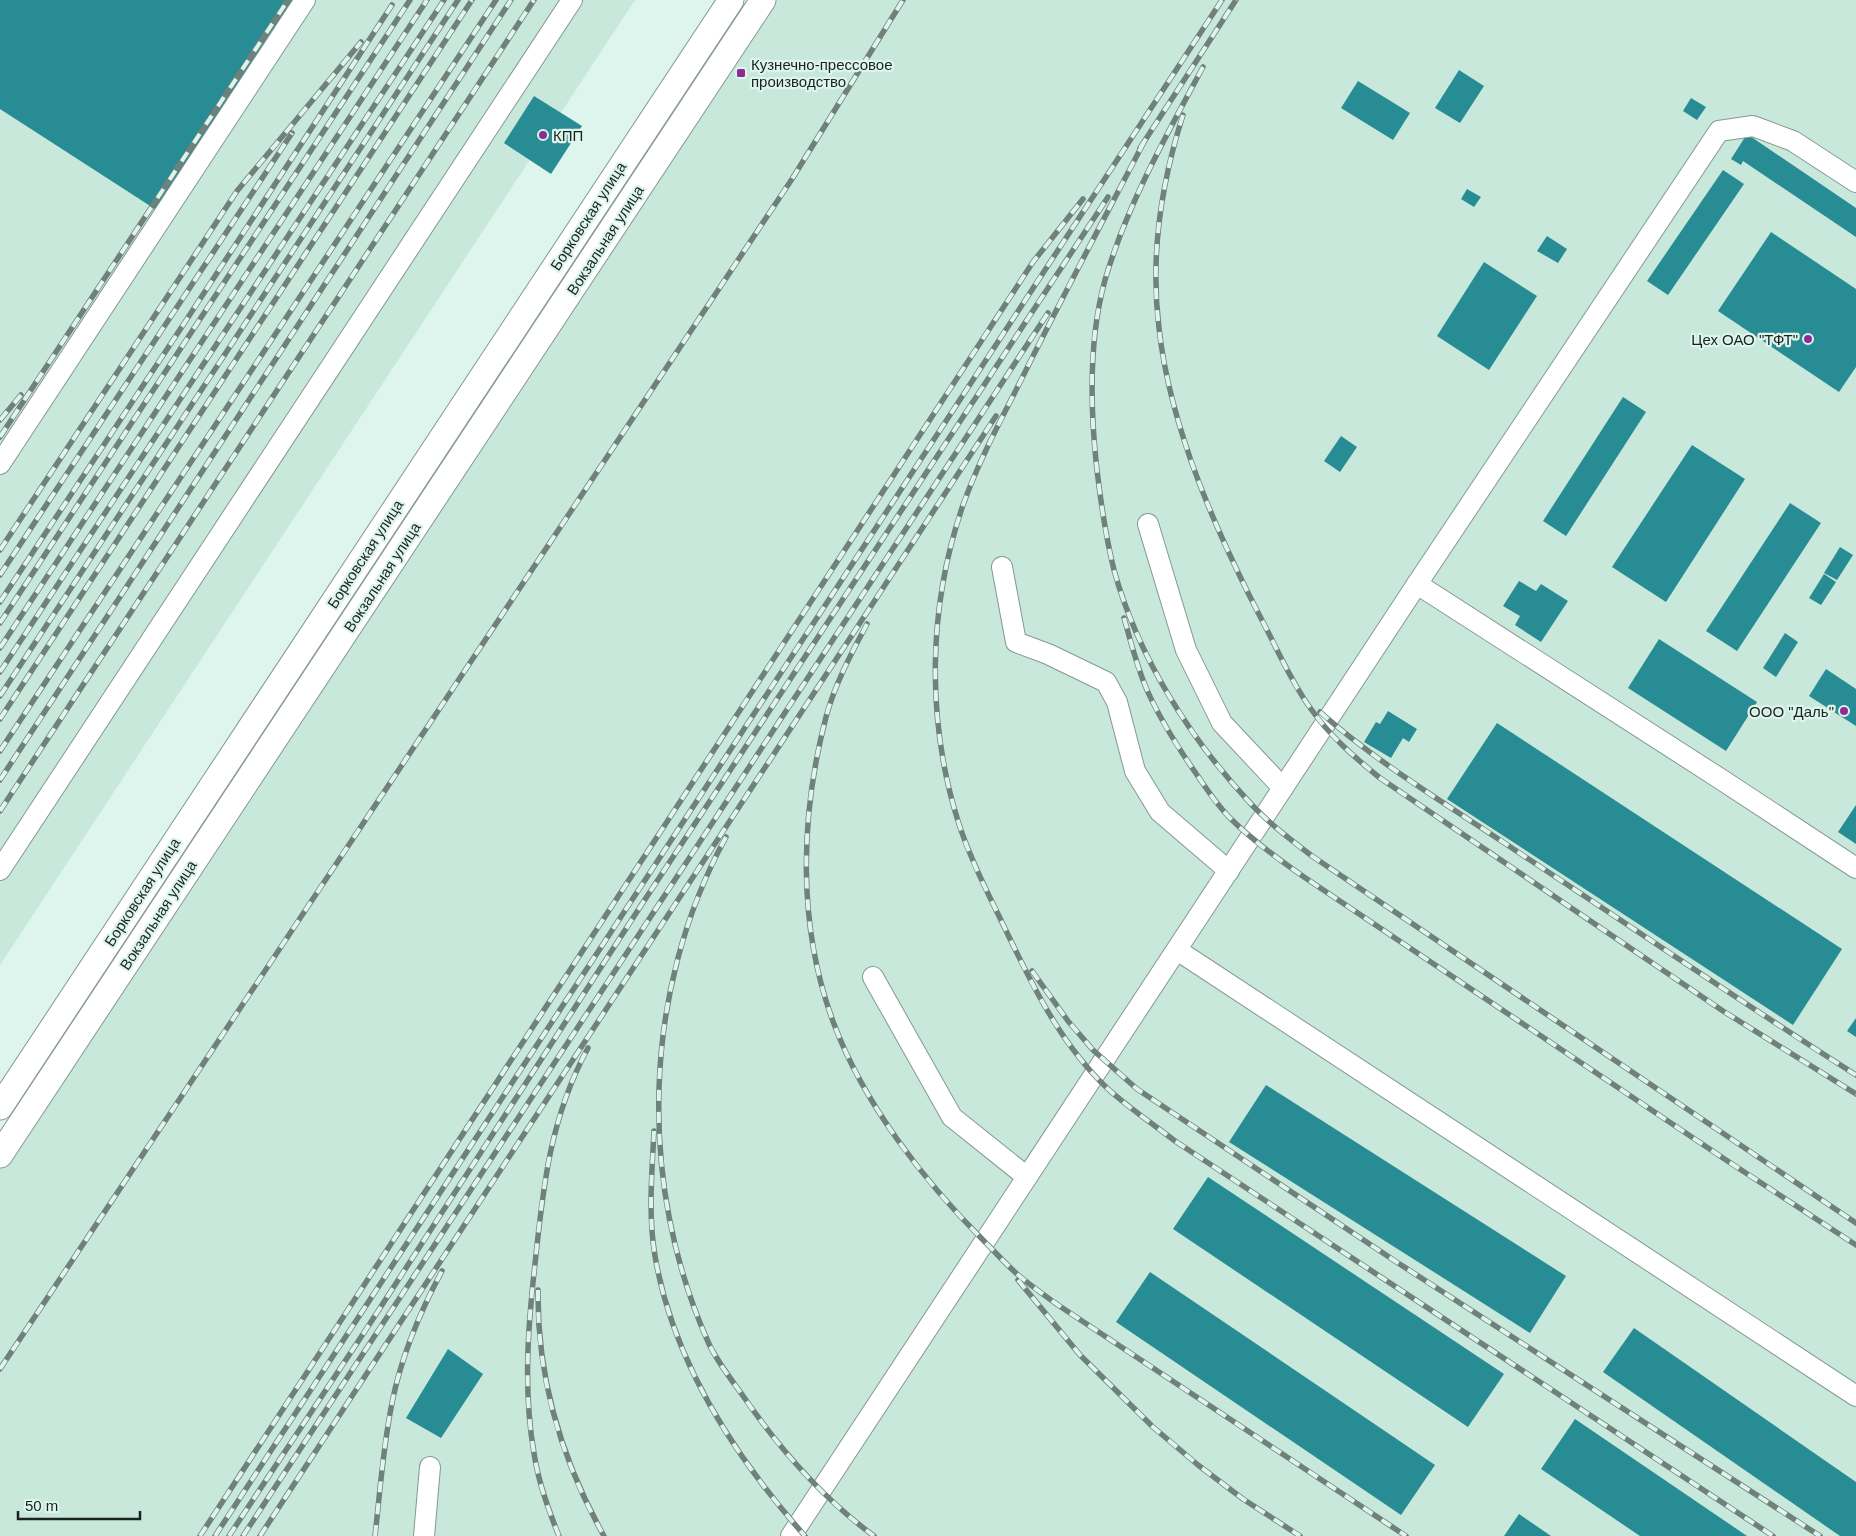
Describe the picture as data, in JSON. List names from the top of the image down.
{
  "streets": {
    "main road": ["Борковская улица", "Вокзальная улица"]
  },
  "places": {
    "transit": ["Кузнечно-прессовое производство"],
    "other": ["КПП", "Цех ОАО \"ТФТ\"", "ООО \"Даль\""]
  },
  "scale_bar": "50 m"
}
